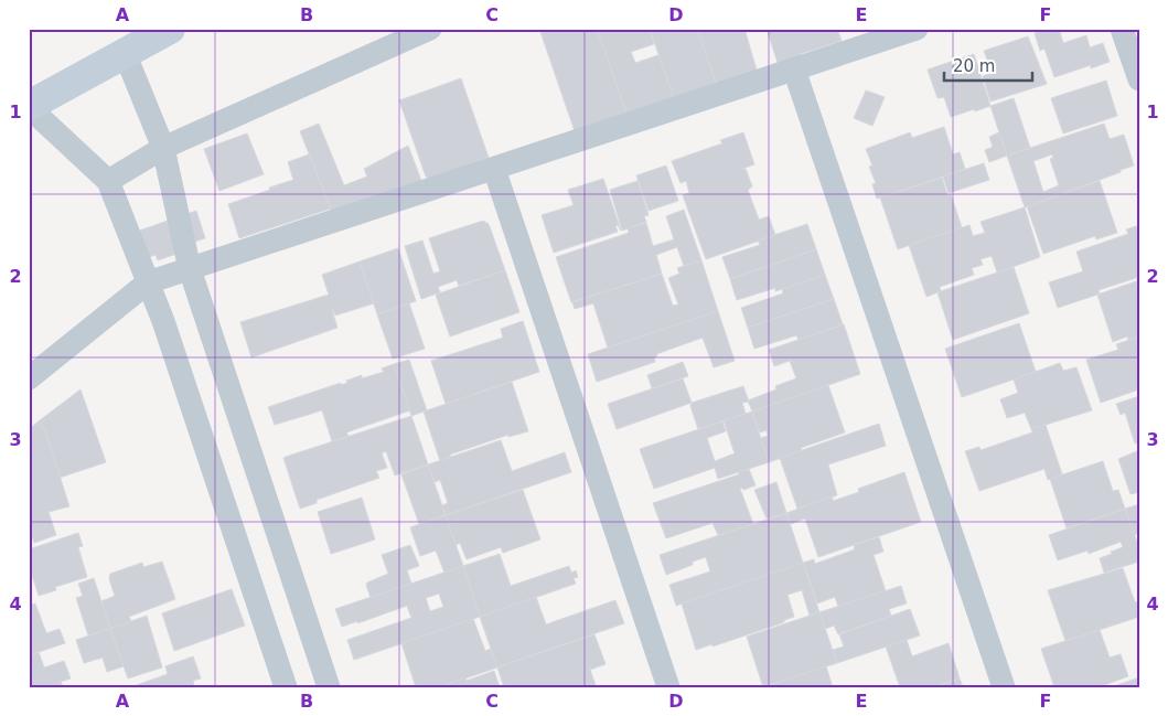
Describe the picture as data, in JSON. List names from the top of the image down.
{
  "scale_bar": "20 m",
  "grid": {
    "columns": [
      "A",
      "B",
      "C",
      "D",
      "E",
      "F"
    ],
    "rows": [
      "1",
      "2",
      "3",
      "4"
    ]
  }
}
